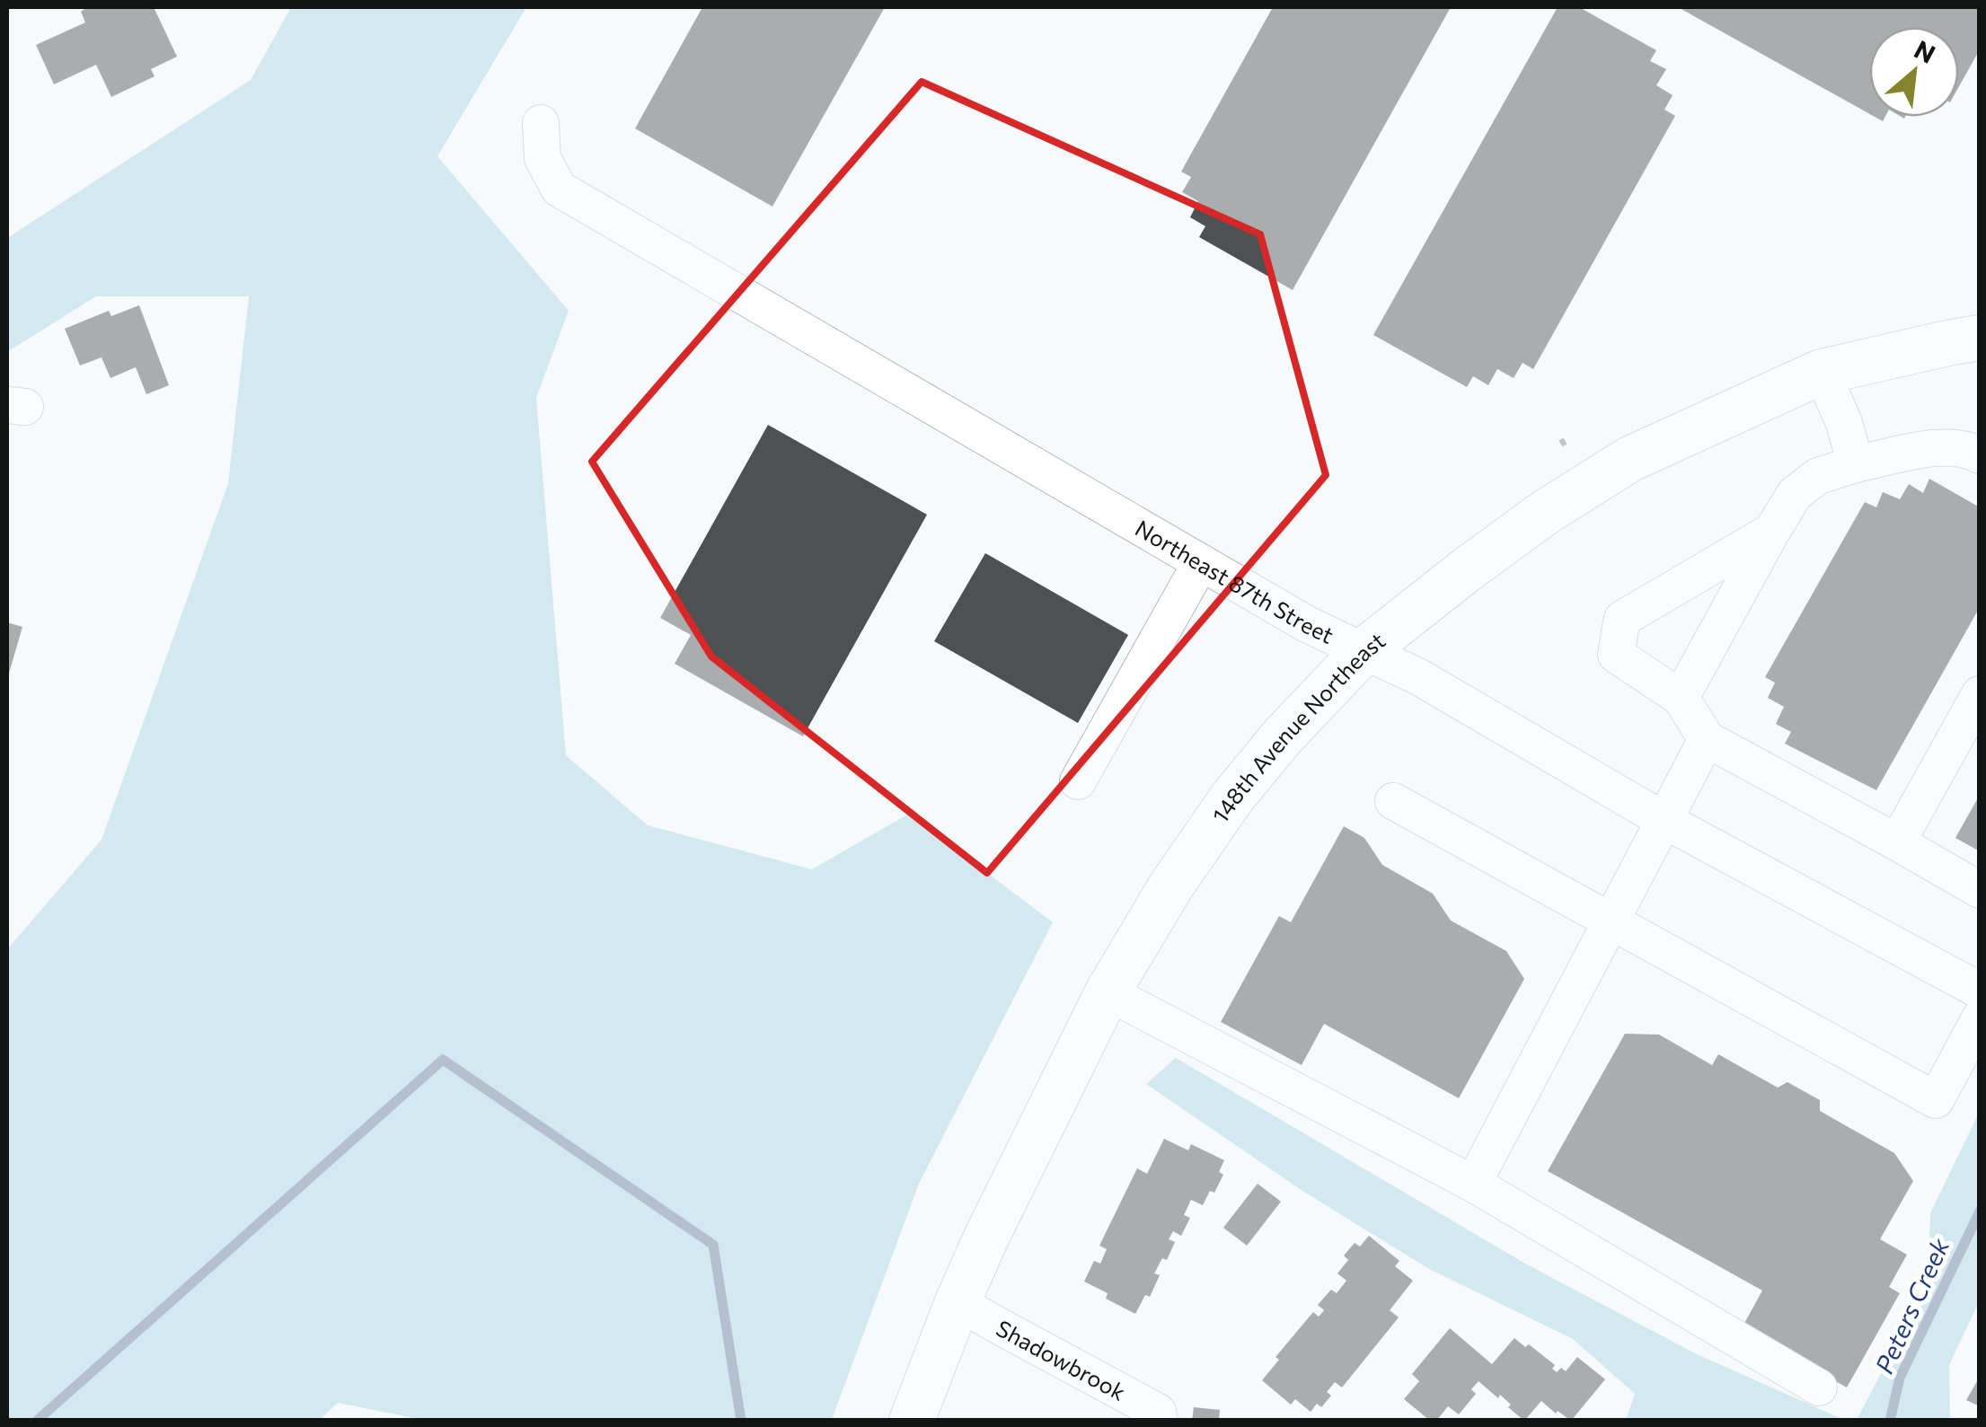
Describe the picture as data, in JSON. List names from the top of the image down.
{
  "streets": {
    "main road": ["148th Avenue Northeast"],
    "street": ["Northeast 87th Street", "Shadowbrook"]
  },
  "crossings": [
    ["Northeast 87th Street", "148th Avenue Northeast"],
    ["148th Avenue Northeast", "Shadowbrook"]
  ],
  "water": ["Peters Creek"],
  "north": "top right"
}
